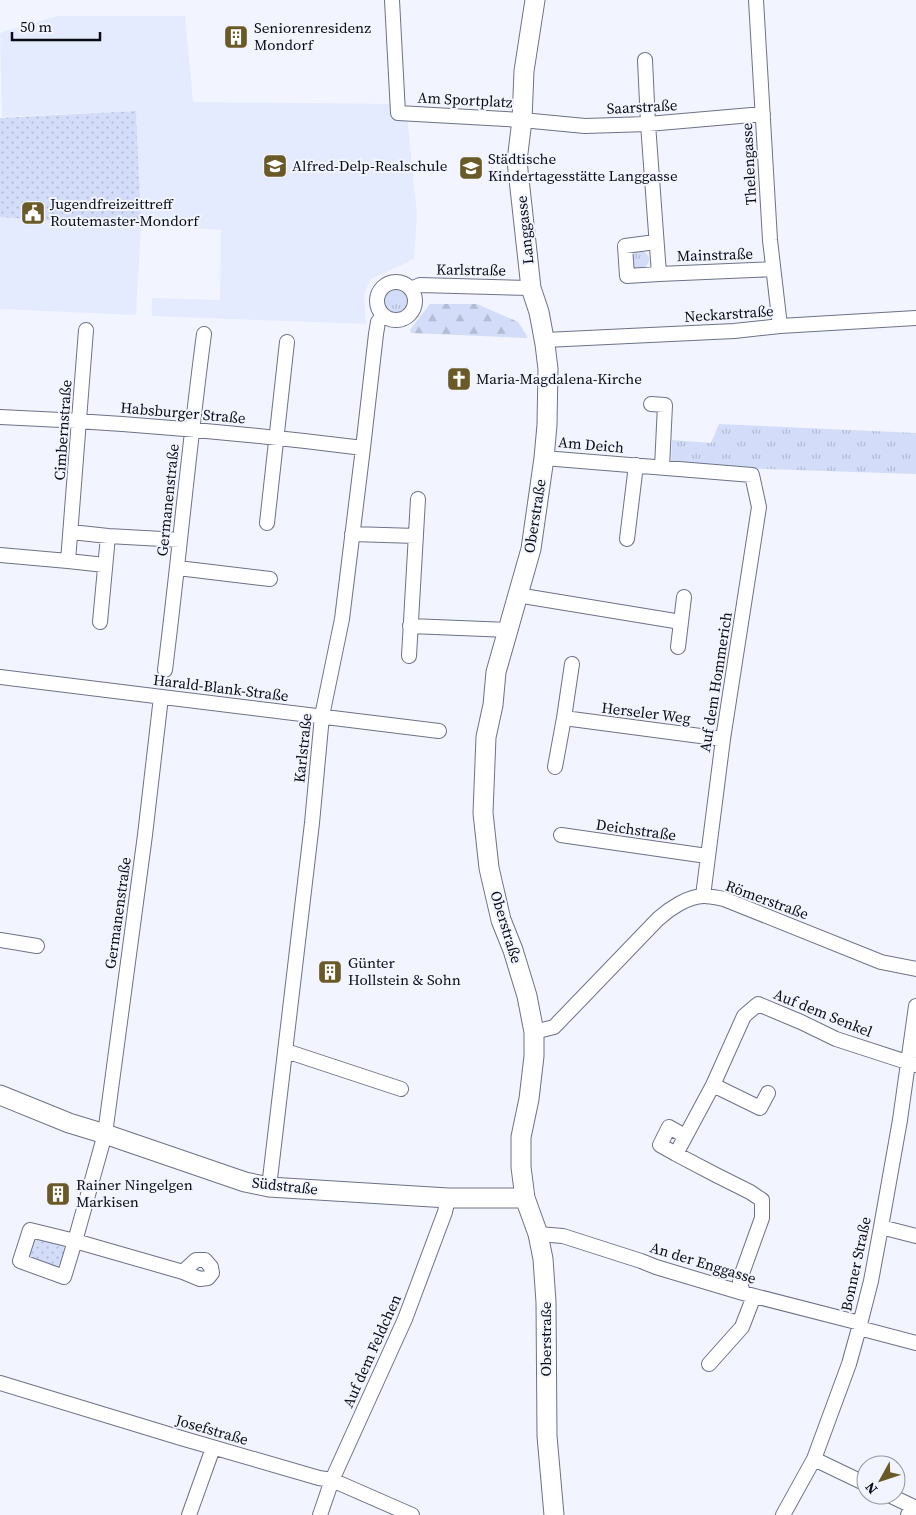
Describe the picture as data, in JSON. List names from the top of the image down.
{
  "streets": {
    "street": [
      "Am Sportplatz",
      "Saarstraße",
      "Thelengasse",
      "Langgasse",
      "Mainstraße",
      "Karlstraße",
      "Neckarstraße",
      "Habsburger Straße",
      "Cimbernstraße",
      "Am Deich",
      "Germanenstraße",
      "Oberstraße",
      "Auf dem Hommerich",
      "Harald-Blank-Straße",
      "Herseler Weg",
      "Deichstraße",
      "Römerstraße",
      "Auf dem Senkel",
      "Südstraße",
      "An der Enggasse",
      "Bonner Straße",
      "Auf dem Feldchen",
      "Josefstraße"
    ]
  },
  "crossings": [
    ["Am Sportplatz", "Saarstraße"],
    ["Am Sportplatz", "Langgasse"],
    ["Saarstraße", "Thelengasse"],
    ["Saarstraße", "Langgasse"],
    ["Saarstraße", "Mainstraße"],
    ["Thelengasse", "Mainstraße"],
    ["Thelengasse", "Neckarstraße"],
    ["Langgasse", "Karlstraße"],
    ["Langgasse", "Neckarstraße"],
    ["Langgasse", "Oberstraße"],
    ["Karlstraße", "Habsburger Straße"],
    ["Karlstraße", "Harald-Blank-Straße"],
    ["Karlstraße", "Südstraße"],
    ["Neckarstraße", "Oberstraße"],
    ["Habsburger Straße", "Cimbernstraße"],
    ["Habsburger Straße", "Germanenstraße"],
    ["Am Deich", "Oberstraße"],
    ["Am Deich", "Auf dem Hommerich"],
    ["Germanenstraße", "Harald-Blank-Straße"],
    ["Germanenstraße", "Südstraße"],
    ["Oberstraße", "Römerstraße"],
    ["Oberstraße", "Südstraße"],
    ["Oberstraße", "An der Enggasse"],
    ["Auf dem Hommerich", "Herseler Weg"],
    ["Auf dem Hommerich", "Deichstraße"],
    ["Auf dem Hommerich", "Römerstraße"],
    ["Auf dem Senkel", "An der Enggasse"],
    ["Auf dem Senkel", "Bonner Straße"],
    ["Südstraße", "Auf dem Feldchen"],
    ["An der Enggasse", "Bonner Straße"],
    ["Auf dem Feldchen", "Josefstraße"]
  ],
  "places": {
    "building": ["Seniorenresidenz Mondorf", "Günter Hollstein & Sohn", "Rainer Ningelgen Markisen"],
    "school or university": ["Alfred-Delp-Realschule", "Städtische Kindertagesstätte Langgasse"],
    "public building": ["Jugendfreizeittreff Routemaster-Mondorf"],
    "church": ["Maria-Magdalena-Kirche"]
  },
  "scale_bar": "50 m",
  "north": "bottom left"
}
